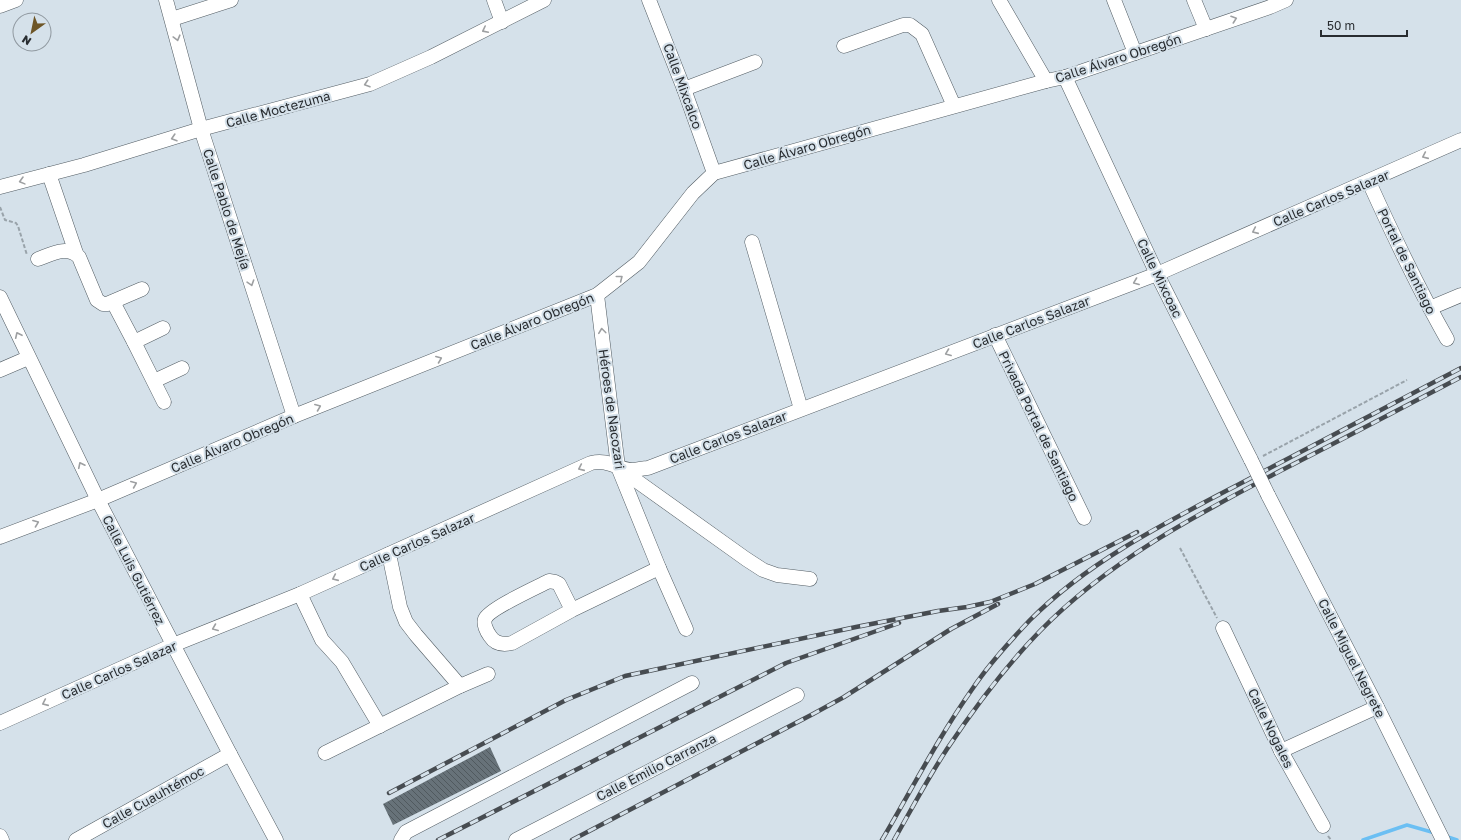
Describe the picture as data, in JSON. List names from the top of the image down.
{
  "streets": {
    "street": [
      "Calle Álvaro Obregón",
      "Calle Mixcalco",
      "Calle Moctezuma",
      "Calle Carlos Salazar",
      "Calle Pablo de Mejía",
      "Portal de Santiago",
      "Calle Mixcoac",
      "Héroes de Nacozari",
      "Privada Portal de Santiago",
      "Calle Luis Gutiérrez",
      "Calle Miguel Negrete",
      "Calle Nogales",
      "Calle Emilio Carranza",
      "Calle Cuauhtémoc"
    ]
  },
  "crossings": [
    ["Calle Álvaro Obregón", "Calle Mixcalco"],
    ["Calle Álvaro Obregón", "Calle Pablo de Mejía"],
    ["Calle Álvaro Obregón", "Calle Mixcoac"],
    ["Calle Álvaro Obregón", "Héroes de Nacozari"],
    ["Calle Álvaro Obregón", "Calle Luis Gutiérrez"],
    ["Calle Moctezuma", "Calle Pablo de Mejía"],
    ["Calle Carlos Salazar", "Portal de Santiago"],
    ["Calle Carlos Salazar", "Calle Mixcoac"],
    ["Calle Carlos Salazar", "Héroes de Nacozari"],
    ["Calle Carlos Salazar", "Privada Portal de Santiago"],
    ["Calle Carlos Salazar", "Calle Luis Gutiérrez"],
    ["Calle Mixcoac", "Calle Miguel Negrete"],
    ["Calle Luis Gutiérrez", "Calle Cuauhtémoc"]
  ],
  "one_way": [
    "Calle Álvaro Obregón",
    "Calle Moctezuma",
    "Calle Carlos Salazar",
    "Calle Pablo de Mejía",
    "Héroes de Nacozari"
  ],
  "scale_bar": "50 m",
  "north": "bottom left"
}
